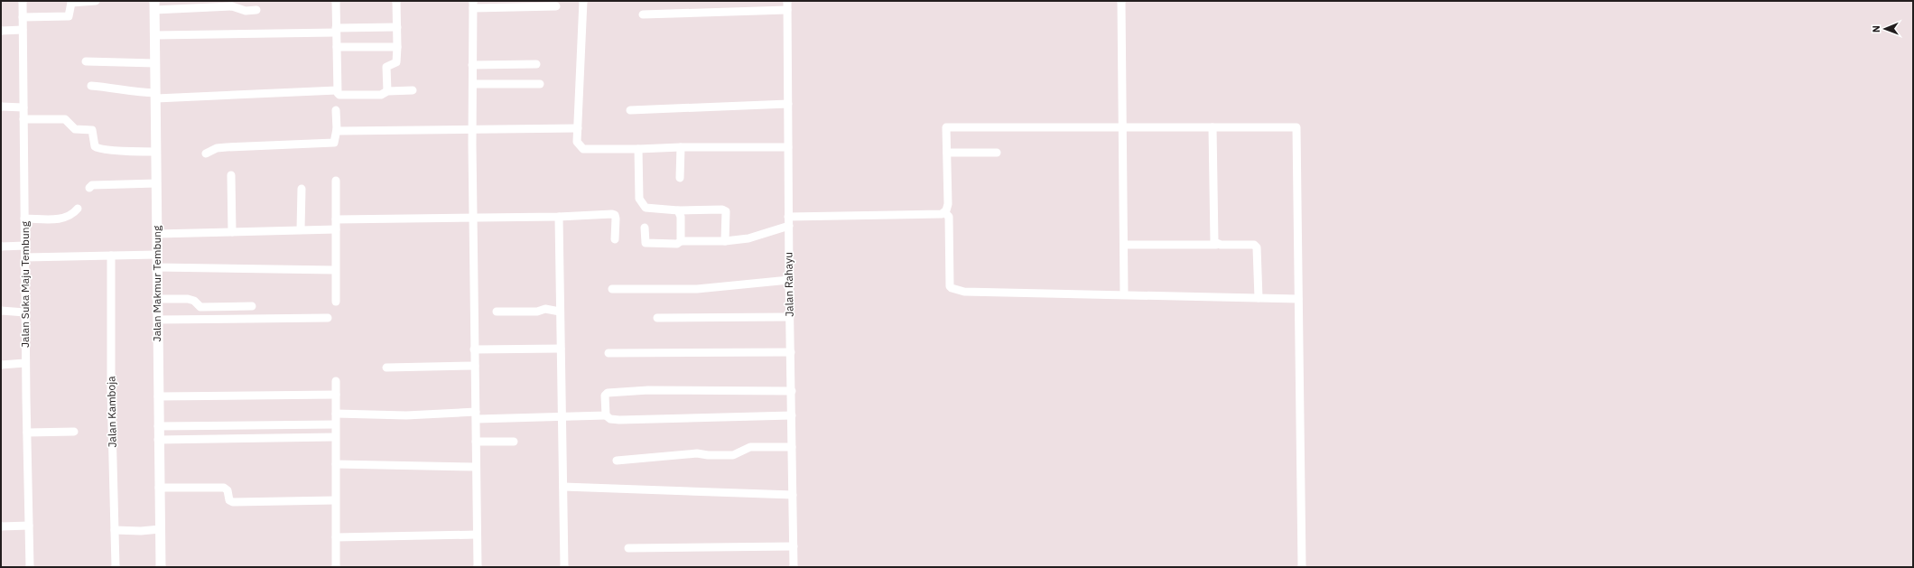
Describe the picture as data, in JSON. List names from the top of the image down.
{
  "streets": {
    "street": [
      "Jalan Makmur Tembung",
      "Jalan Suka Maju Tembung",
      "Jalan Rahayu",
      "Jalan Kamboja"
    ]
  },
  "north": "left"
}
